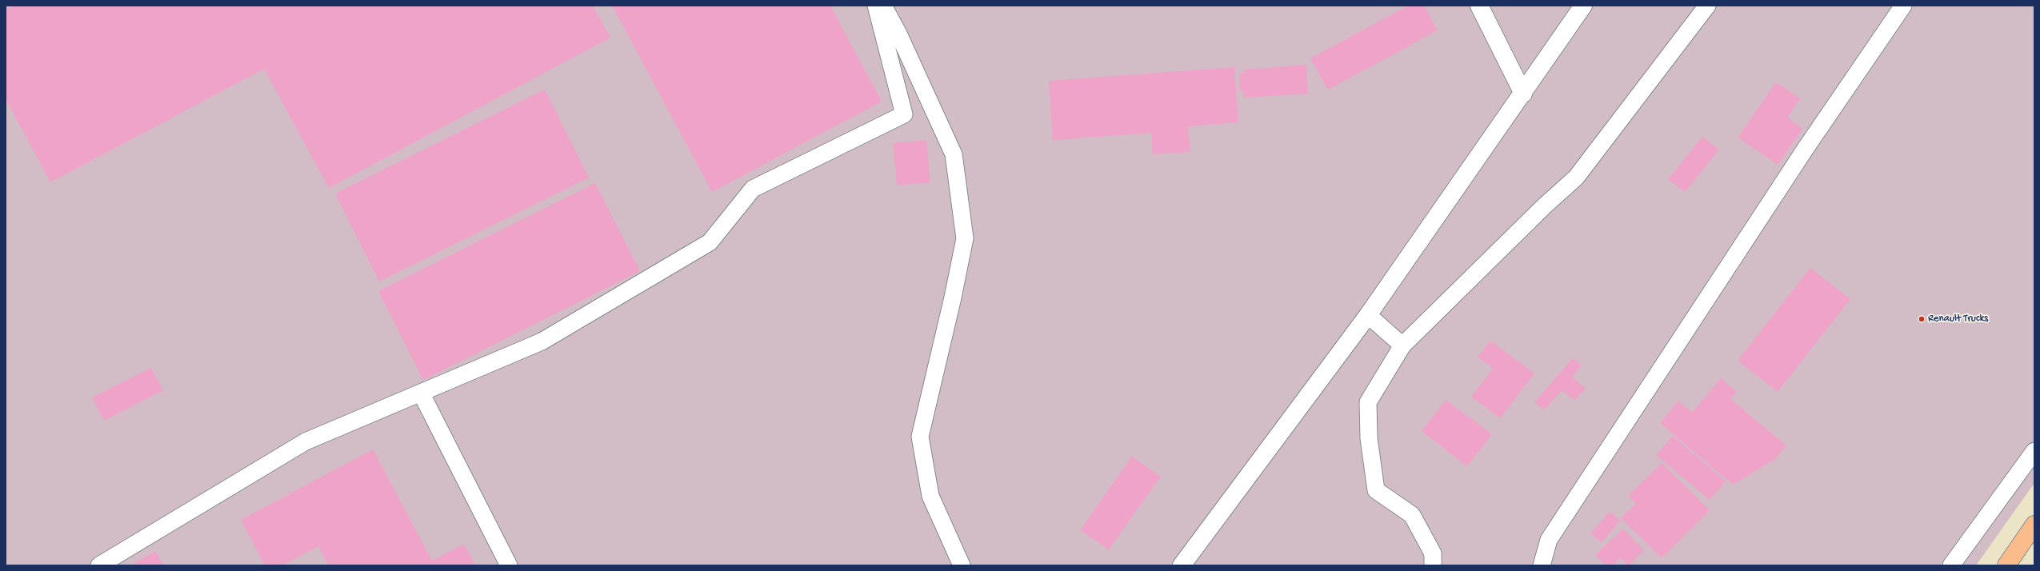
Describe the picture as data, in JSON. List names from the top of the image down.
{
  "places": ["Renault Trucks"]
}
